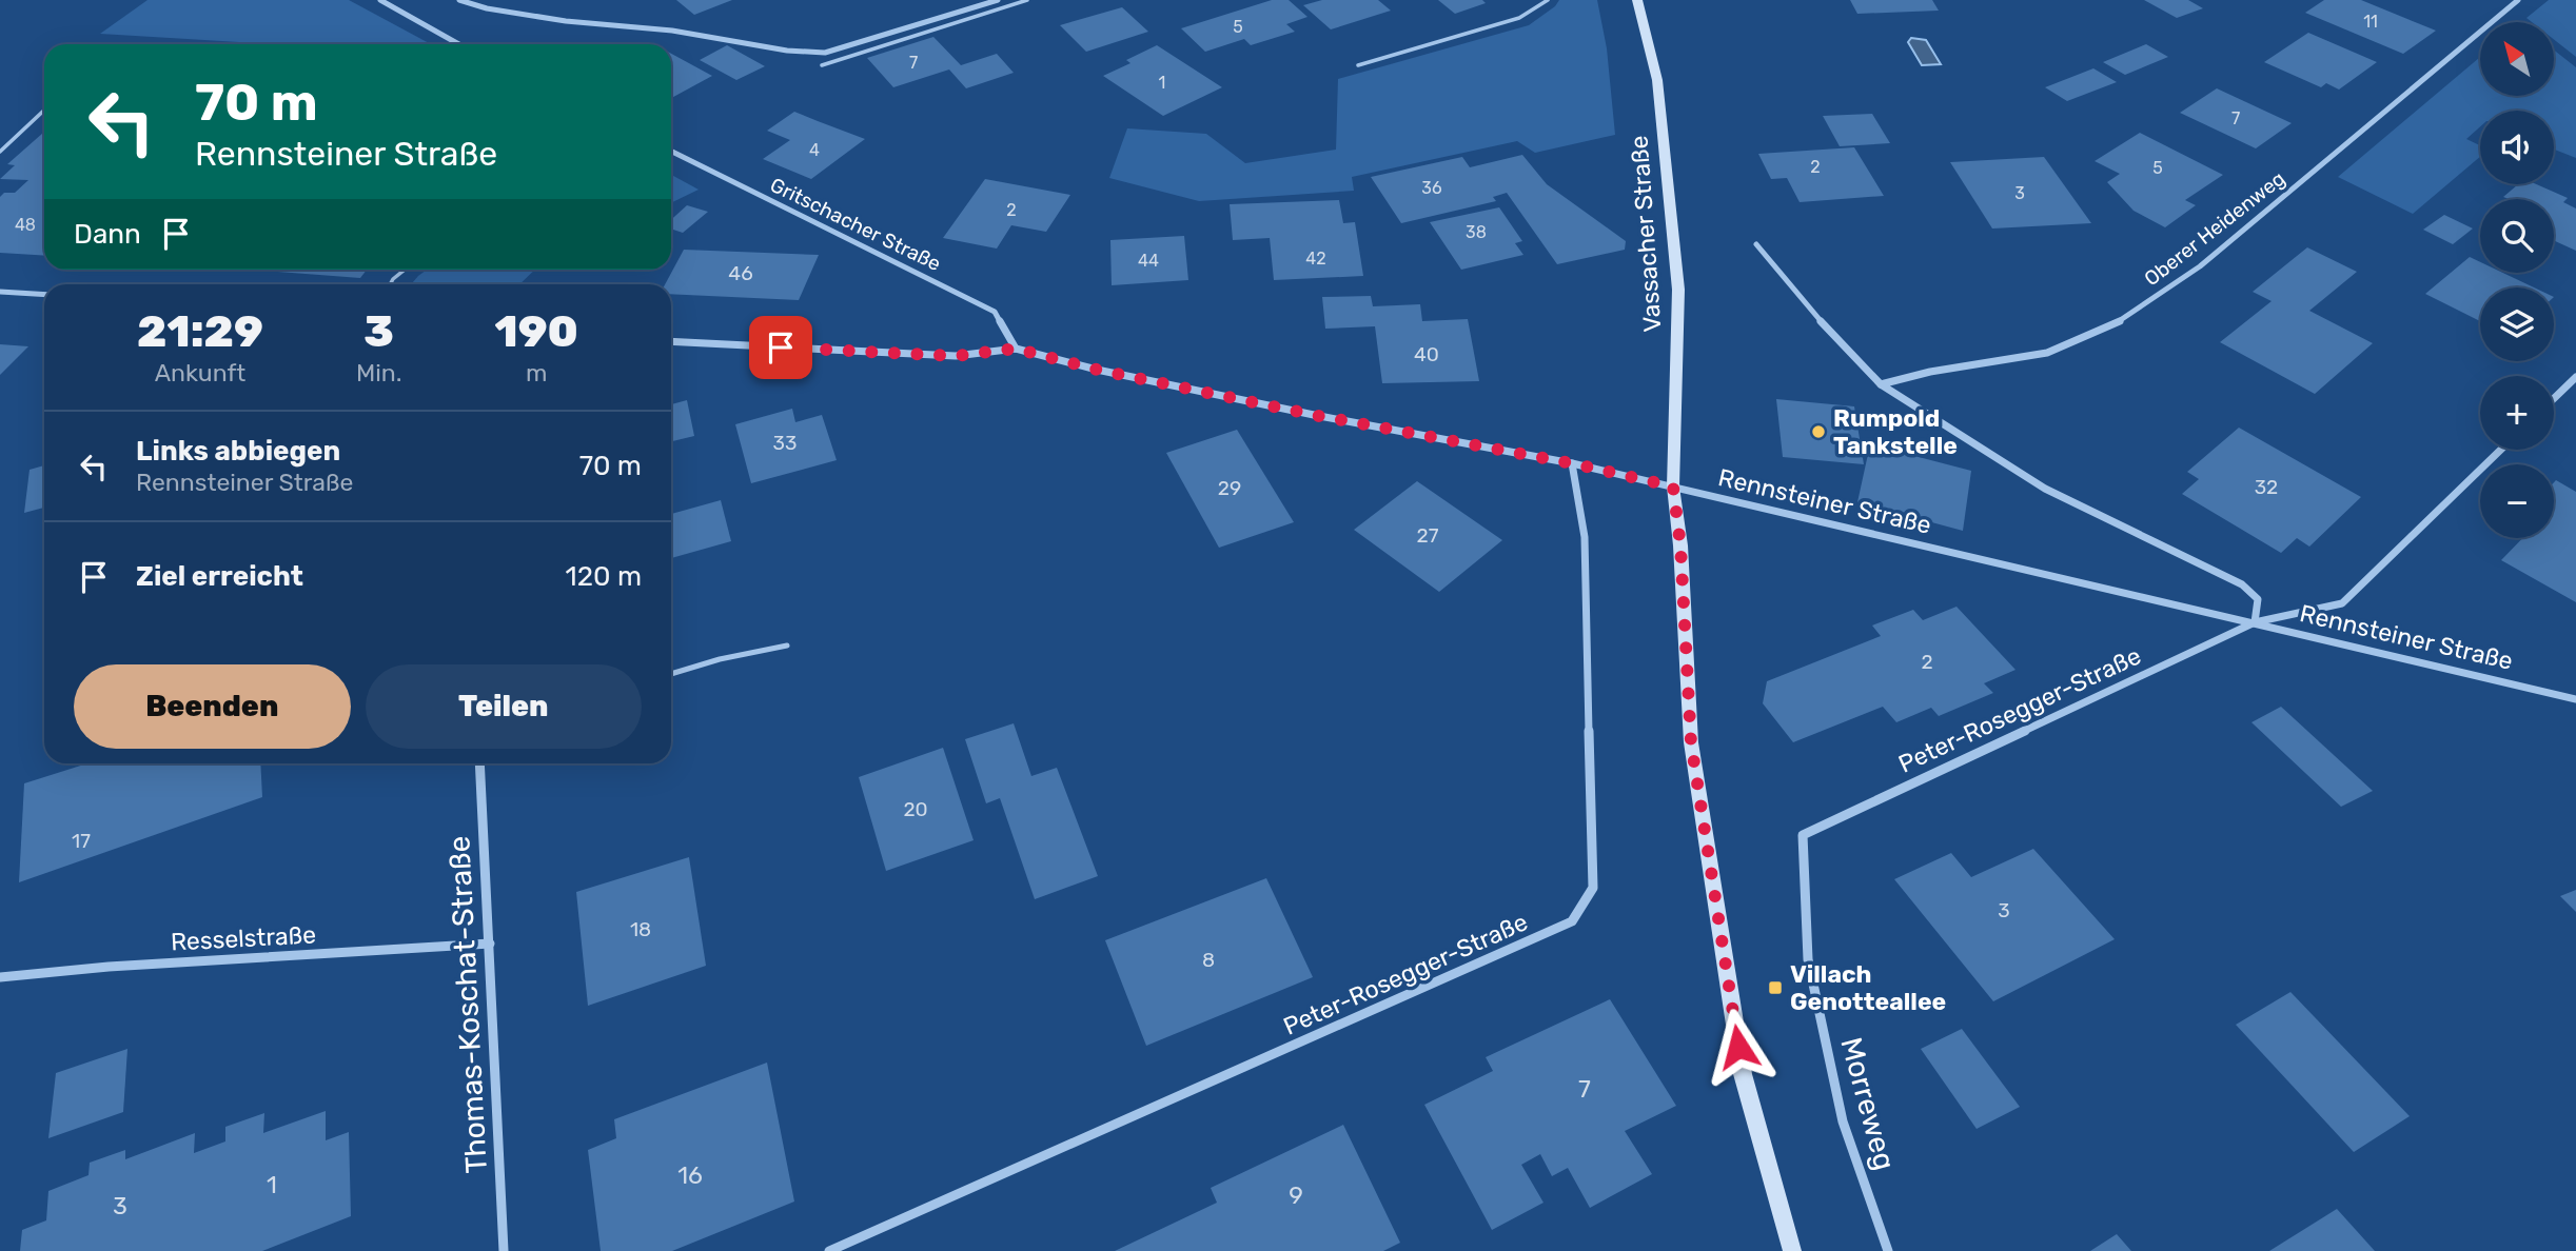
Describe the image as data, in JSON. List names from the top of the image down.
{
  "streets": {
    "main road": ["Vassacher Straße"],
    "street": [
      "Gritschacher Straße",
      "Oberer Heidenweg",
      "Rennsteiner Straße",
      "Peter-Rosegger-Straße",
      "Resselstraße",
      "Thomas-Koschat-Straße",
      "Morreweg"
    ]
  },
  "crossings": [
    ["Gritschacher Straße", "Rennsteiner Straße"],
    ["Vassacher Straße", "Rennsteiner Straße"],
    ["Rennsteiner Straße", "Peter-Rosegger-Straße"],
    ["Peter-Rosegger-Straße", "Morreweg"],
    ["Resselstraße", "Thomas-Koschat-Straße"]
  ],
  "places": {
    "other": ["Rumpold Tankstelle"],
    "transit": ["Villach Genotteallee"]
  },
  "house_numbers": [
    "11",
    "5",
    "7",
    "1",
    "7",
    "4",
    "2",
    "5",
    "36",
    "3",
    "2",
    "48",
    "38",
    "42",
    "44",
    "46",
    "40",
    "33",
    "32",
    "29",
    "27",
    "2",
    "20",
    "17",
    "3",
    "18",
    "8",
    "7",
    "16",
    "1",
    "9",
    "3"
  ],
  "north": "top left",
  "page": {
    "map_buttons": ["+", "−"],
    "turn": ["70 m", "Rennsteiner Straße"],
    "then": "Dann",
    "eta": [
      "21:29",
      "Ankunft",
      "3",
      "Min.",
      "190",
      "m"
    ],
    "list": [
      {
        "name": "Links abbiegen",
        "note": "Rennsteiner Straße",
        "value": "70 m"
      },
      {
        "name": "Ziel erreicht",
        "value": "120 m"
      }
    ],
    "buttons": ["Beenden", "Teilen"]
  }
}
